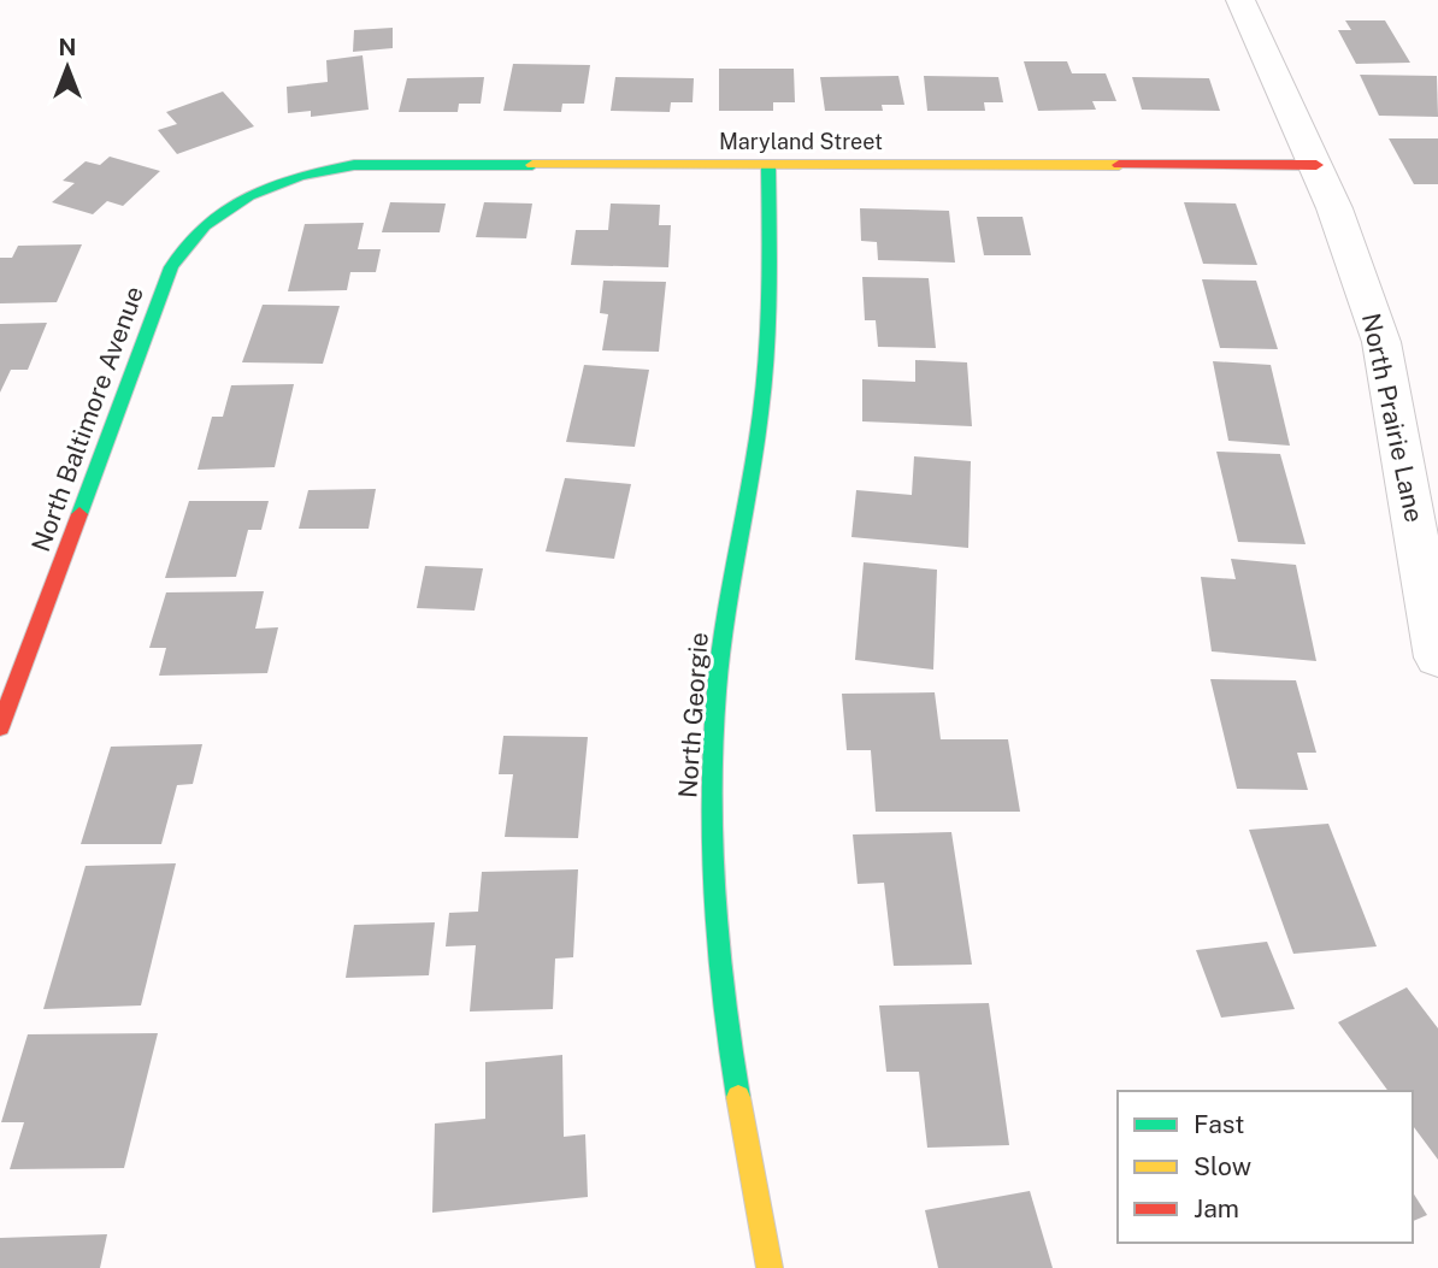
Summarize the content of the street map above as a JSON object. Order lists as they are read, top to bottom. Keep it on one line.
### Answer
{"streets":{"street":["Maryland Street","North Prairie Lane","North Baltimore Avenue","North Georgie"]},"crossings":[["Maryland Street","North Prairie Lane"],["Maryland Street","North Baltimore Avenue"],["Maryland Street","North Georgie"]],"legend":["Fast","Slow","Jam"],"north":"top"}
